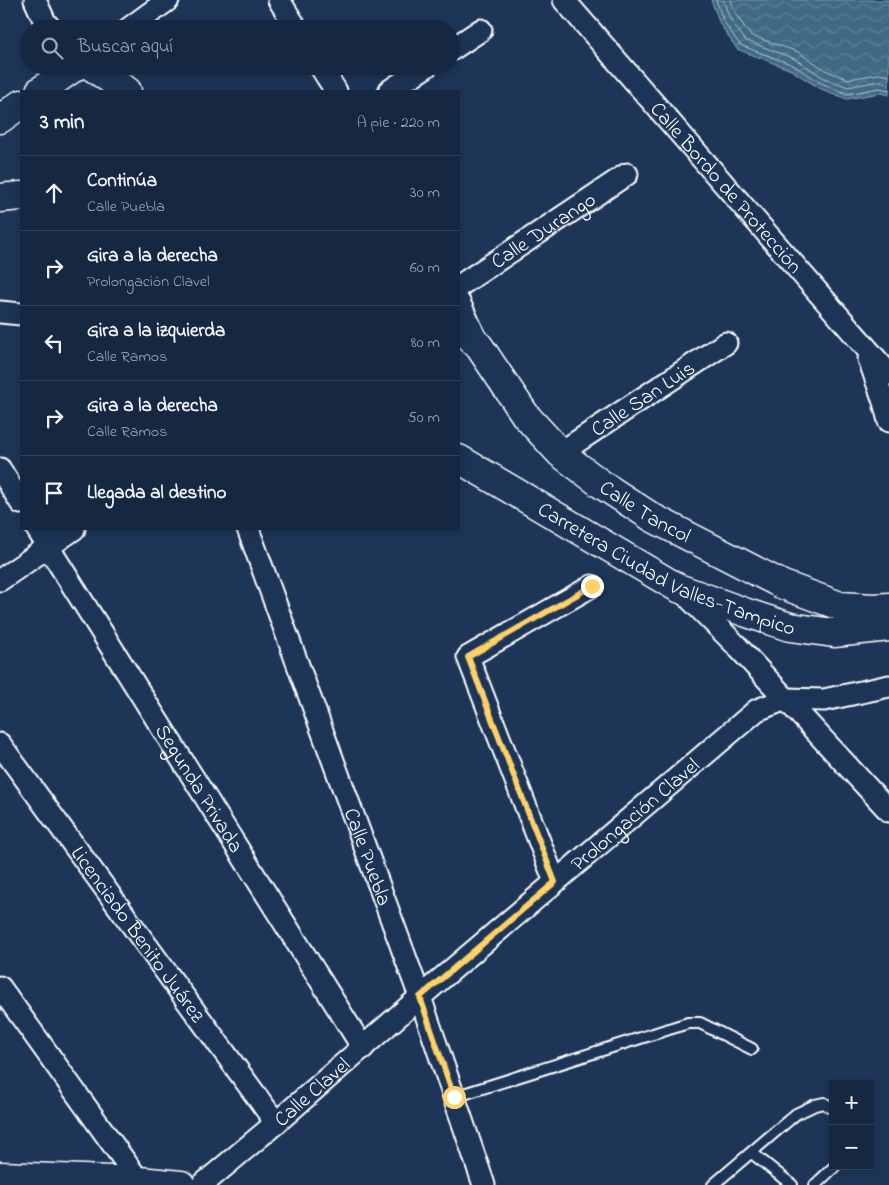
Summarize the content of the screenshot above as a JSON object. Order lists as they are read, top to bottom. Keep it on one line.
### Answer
{"streets":{"main road":["Calle Tancol","Carretera Ciudad Valles-Tampico"],"street":["Calle Bordo de Protección","Calle Durango","Calle San Luis","Segunda Privada","Prolongación Clavel","Calle Puebla","Licenciado Benito Juárez","Calle Clavel"]},"crossings":[["Calle San Luis","Calle Tancol"],["Segunda Privada","Calle Clavel"],["Prolongación Clavel","Calle Puebla"],["Prolongación Clavel","Calle Clavel"],["Calle Puebla","Calle Clavel"],["Licenciado Benito Juárez","Calle Clavel"]],"page":{"search":"Buscar aquí","heading":["3 min","A pie · 220 m"],"list":[["Continúa","Calle Puebla","30 m"],["Gira a la derecha","Prolongación Clavel","60 m"],["Gira a la izquierda","Calle Ramos","80 m"],["Gira a la derecha","Calle Ramos","50 m"],"Llegada al destino"],"map_buttons":["+","−"]}}
